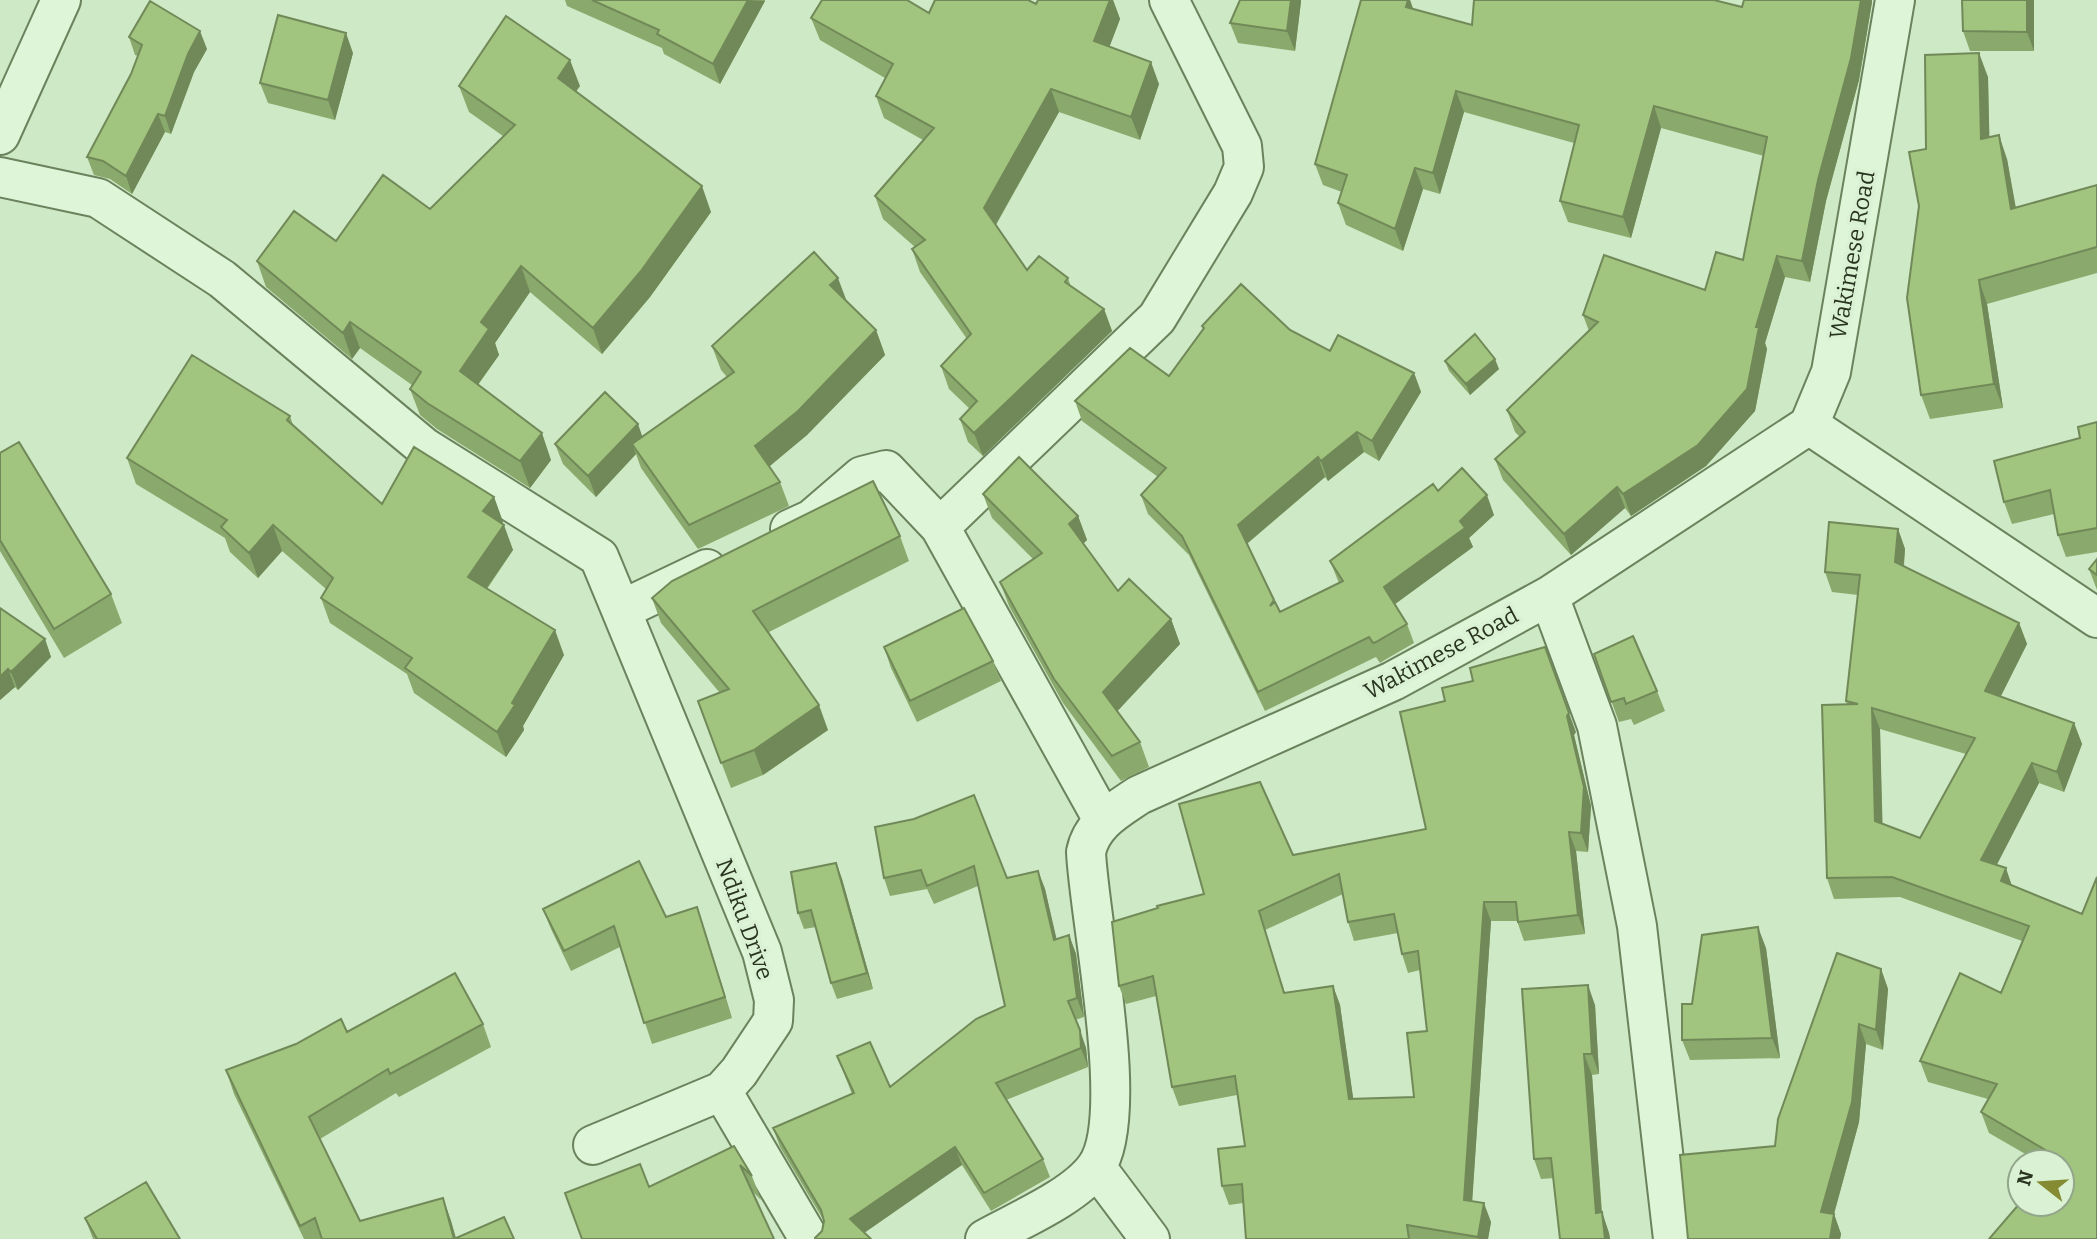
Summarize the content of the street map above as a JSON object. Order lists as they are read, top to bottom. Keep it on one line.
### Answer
{"streets":{"street":["Wakimese Road","Ndiku Drive"]},"north":"left"}
